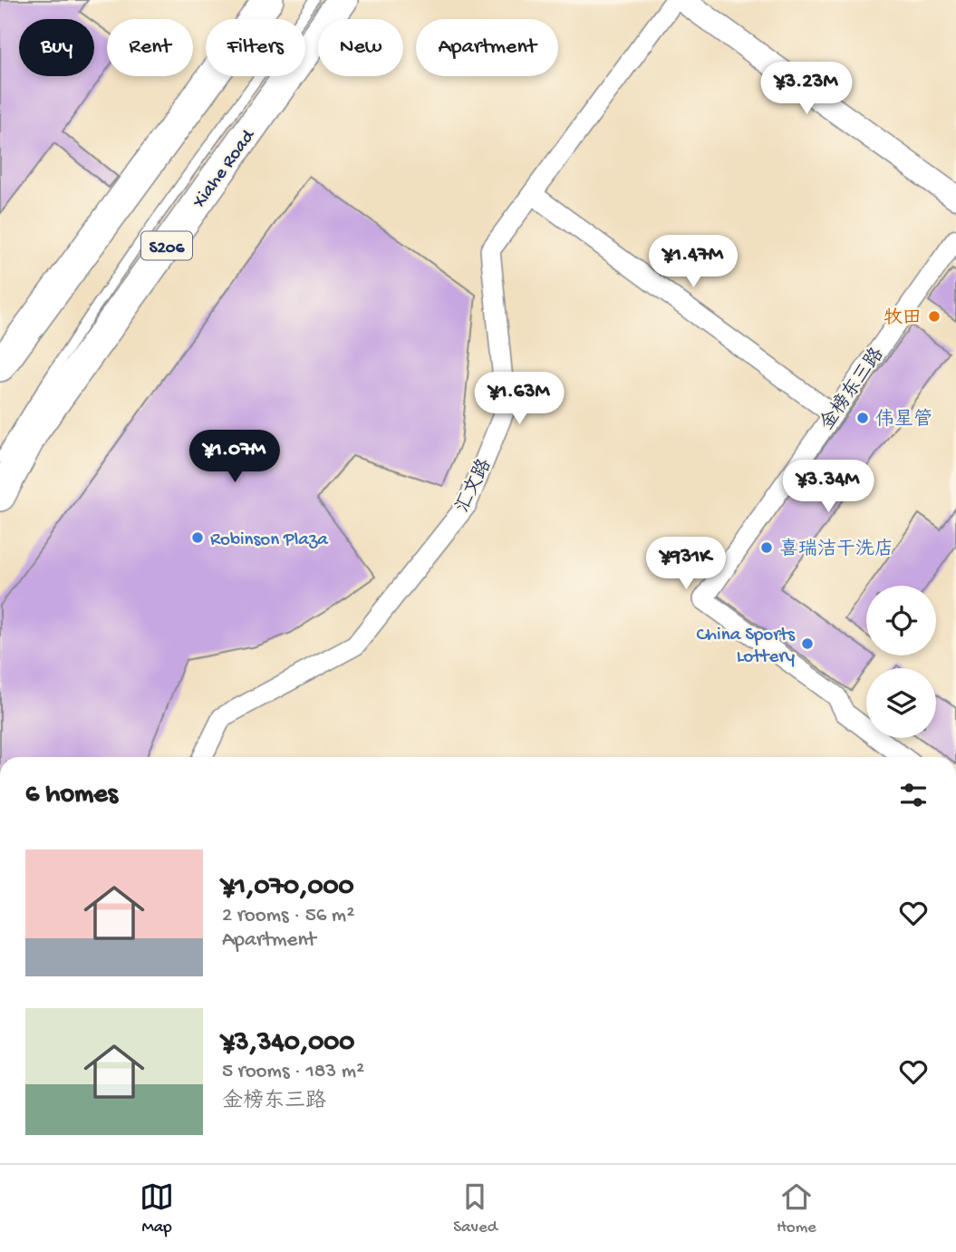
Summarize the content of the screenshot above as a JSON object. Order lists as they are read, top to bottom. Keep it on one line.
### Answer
{"streets":{"main road":["Xiahe Road","S206"],"street":["金榜东三路","汇文路"]},"places":["牧田","伟星管","Robinson Plaza","喜瑞洁干洗店","China Sports Lottery"],"page":{"chip":["Buy","Rent","Filters","New","Apartment"],"price":["¥3.23M","¥1.47M","¥1.63M","¥1.07M","¥3.34M","¥931K"],"heading":"6 homes","list":[{"name":"¥1,070,000","note":"2 rooms · 56 m² · Apartment"},{"name":"¥3,340,000","note":"5 rooms · 183 m² · 金榜东三路"}],"tabs":["Map","Saved","Home"]}}
